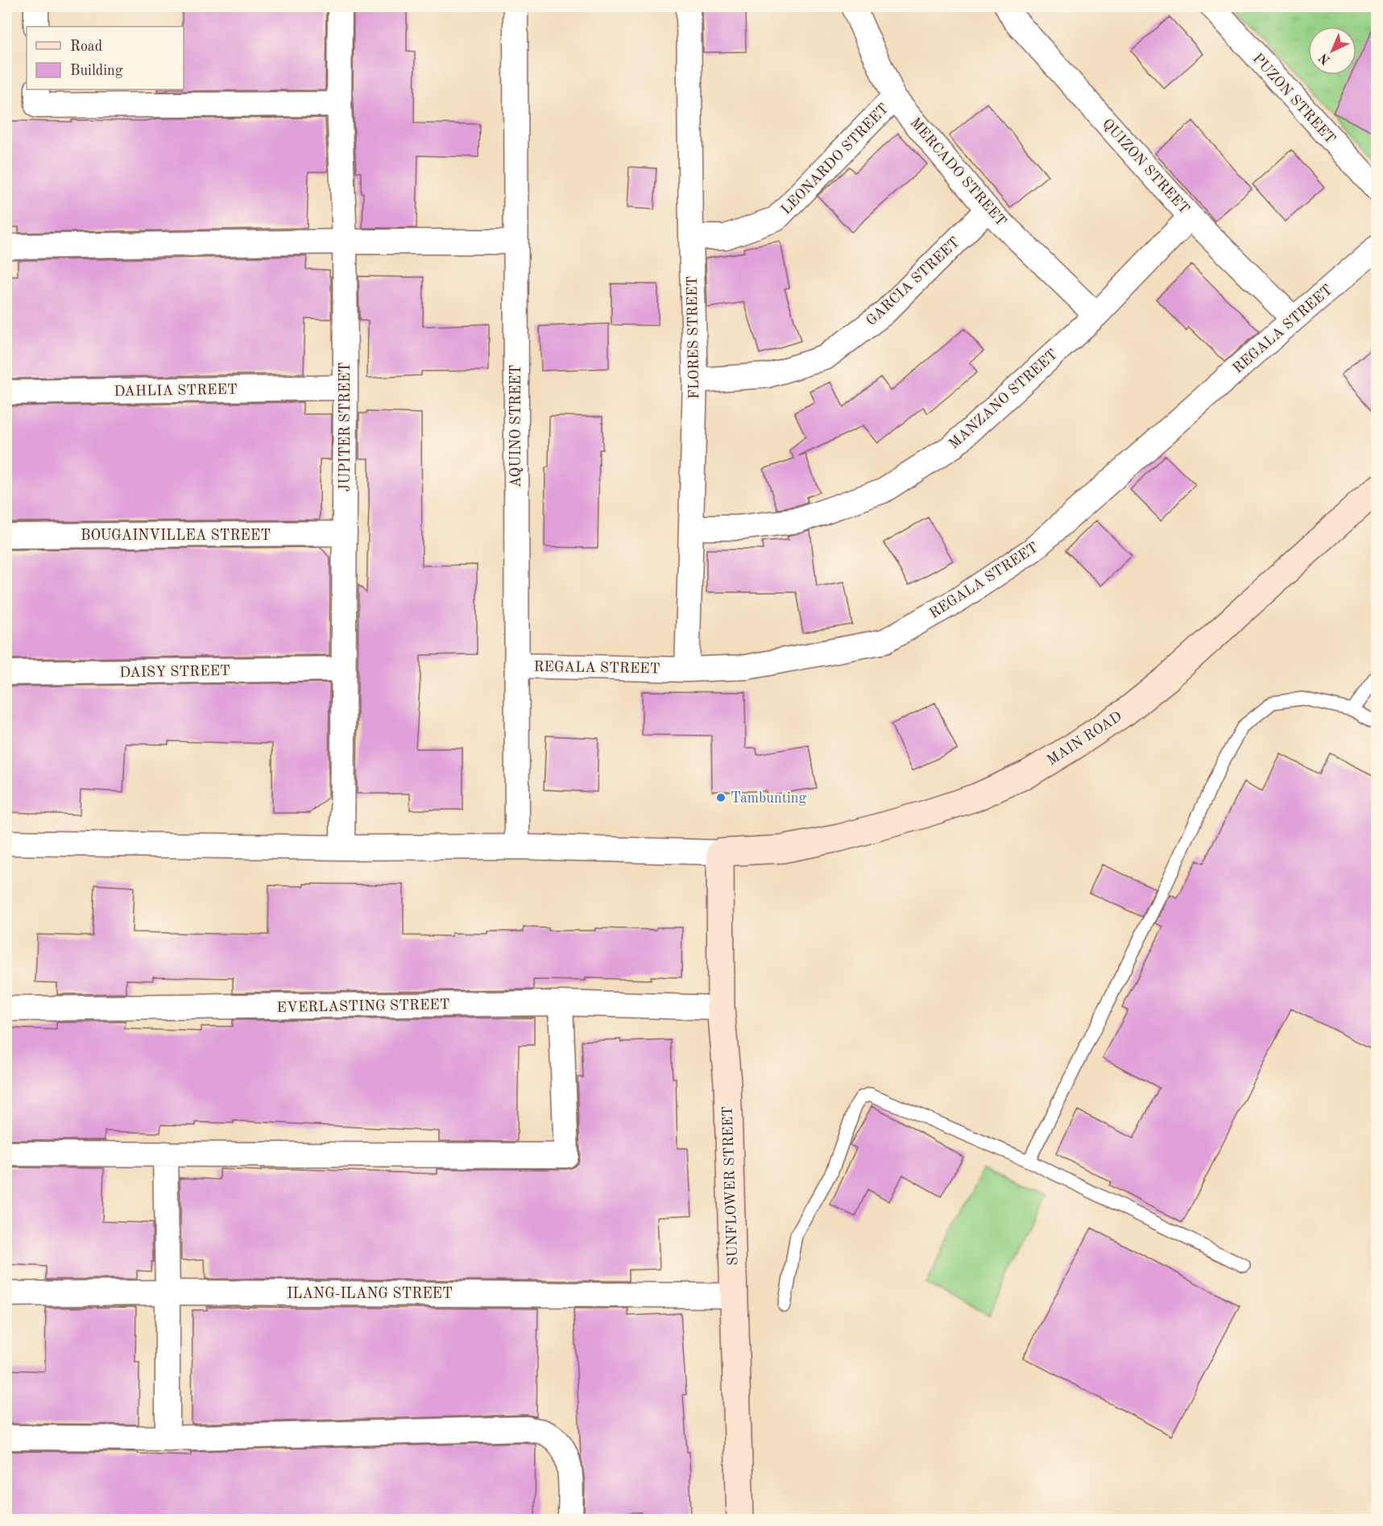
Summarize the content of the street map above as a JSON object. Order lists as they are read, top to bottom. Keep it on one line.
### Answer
{"streets":{"main road":["MAIN ROAD","SUNFLOWER STREET"],"street":["PUZON STREET","LEONARDO STREET","QUIZON STREET","MERCADO STREET","GARCIA STREET","REGALA STREET","FLORES STREET","DAHLIA STREET","MANZANO STREET","AQUINO STREET","JUPITER STREET","BOUGAINVILLEA STREET","DAISY STREET","EVERLASTING STREET","ILANG-ILANG STREET"]},"crossings":[["LEONARDO STREET","MERCADO STREET"],["LEONARDO STREET","FLORES STREET"],["QUIZON STREET","REGALA STREET"],["QUIZON STREET","MANZANO STREET"],["MERCADO STREET","GARCIA STREET"],["MERCADO STREET","MANZANO STREET"],["GARCIA STREET","FLORES STREET"],["REGALA STREET","FLORES STREET"],["REGALA STREET","AQUINO STREET"],["FLORES STREET","MANZANO STREET"],["DAHLIA STREET","JUPITER STREET"],["JUPITER STREET","BOUGAINVILLEA STREET"],["JUPITER STREET","DAISY STREET"],["MAIN ROAD","SUNFLOWER STREET"],["EVERLASTING STREET","SUNFLOWER STREET"],["SUNFLOWER STREET","ILANG-ILANG STREET"]],"places":["Tambunting"],"legend":["Road","Building"],"north":"bottom left"}
